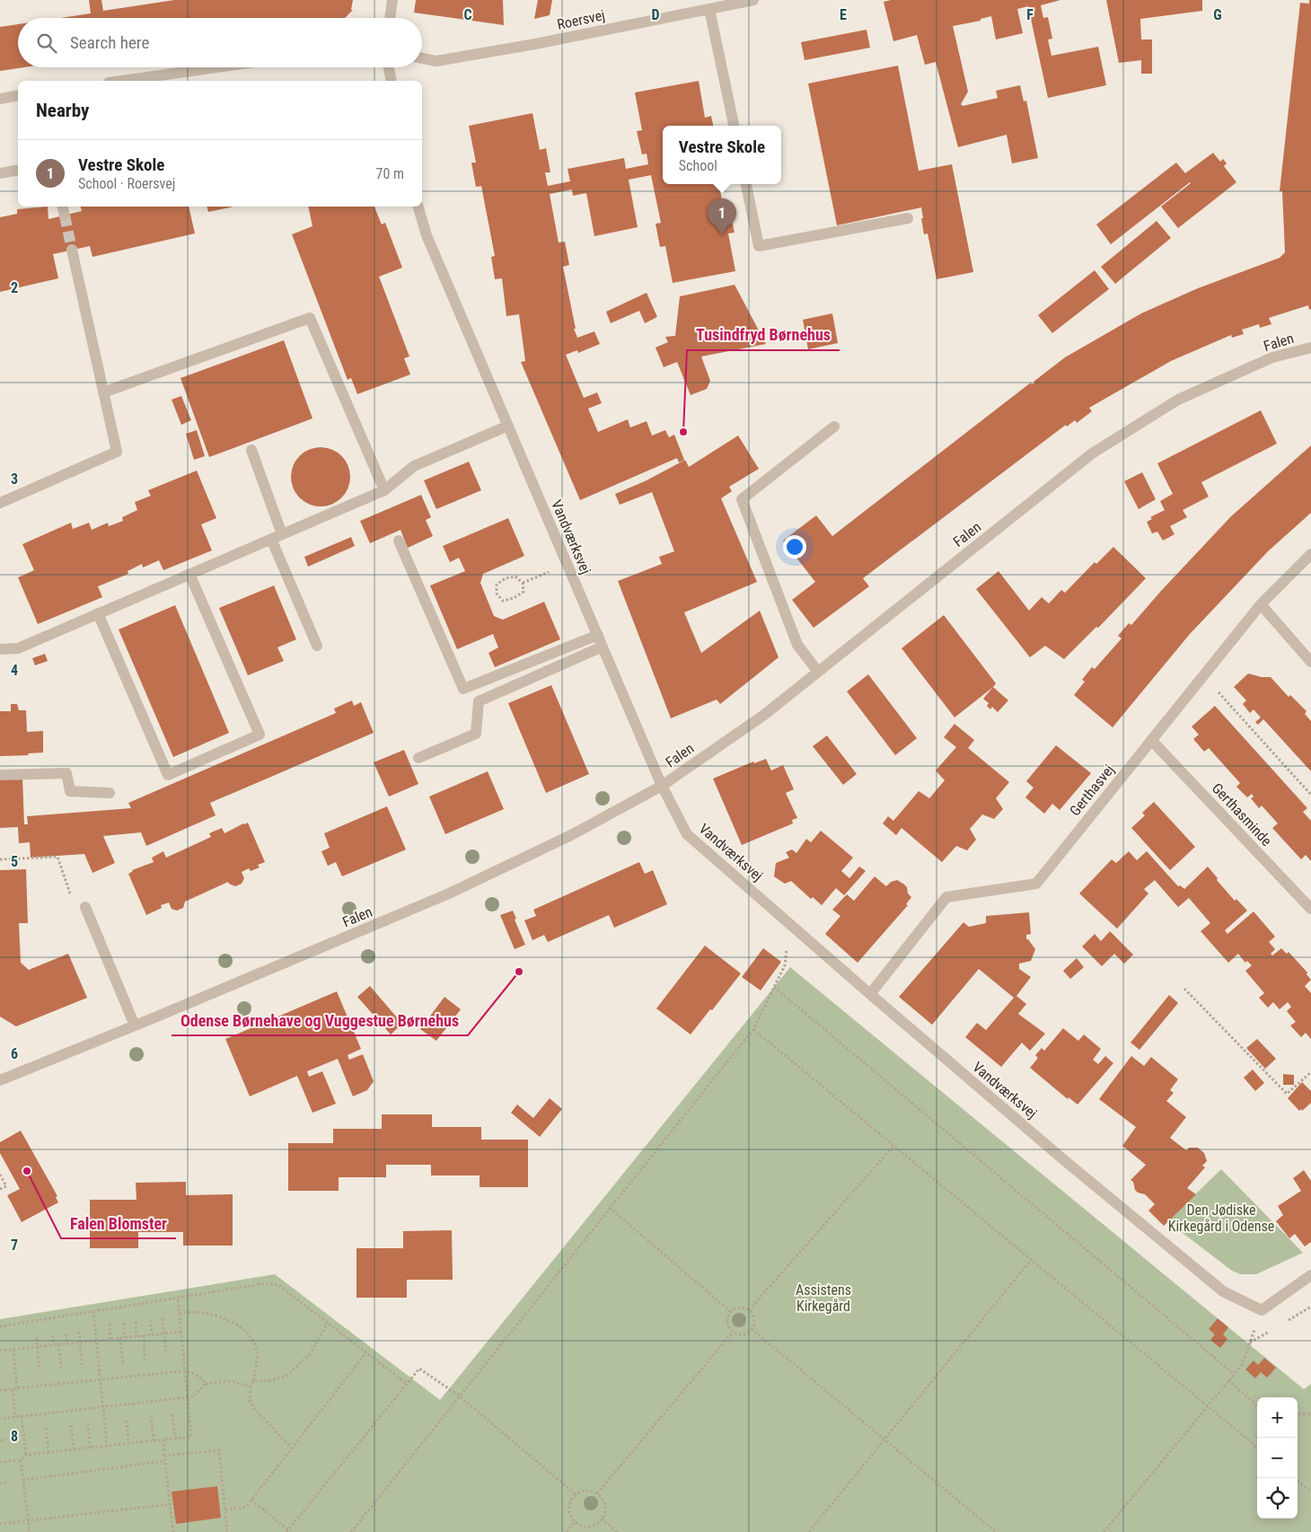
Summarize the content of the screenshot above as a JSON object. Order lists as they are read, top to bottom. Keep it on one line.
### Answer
{"streets":{"street":["Roersvej","Falen","Vandværksvej","Gerthasvej","Gerthasminde"]},"crossings":[["Falen","Vandværksvej"],["Vandværksvej","Gerthasvej"],["Gerthasvej","Gerthasminde"]],"parks":["Den Jødiske Kirkegård i Odense","Assistens Kirkegård"],"places":["Tusindfryd Børnehus","Odense Børnehave og Vuggestue Børnehus","Falen Blomster"],"page":{"search":"Search here","heading":"Nearby","popup":["Vestre Skole","School"],"list":[{"mark":"1","name":"Vestre Skole","note":"School · Roersvej","value":"70 m"}],"pins":"1","map_buttons":["+","−"]},"grid":{"columns":["C","D","E","F","G"],"rows":["2","3","4","5","6","7","8"]}}
